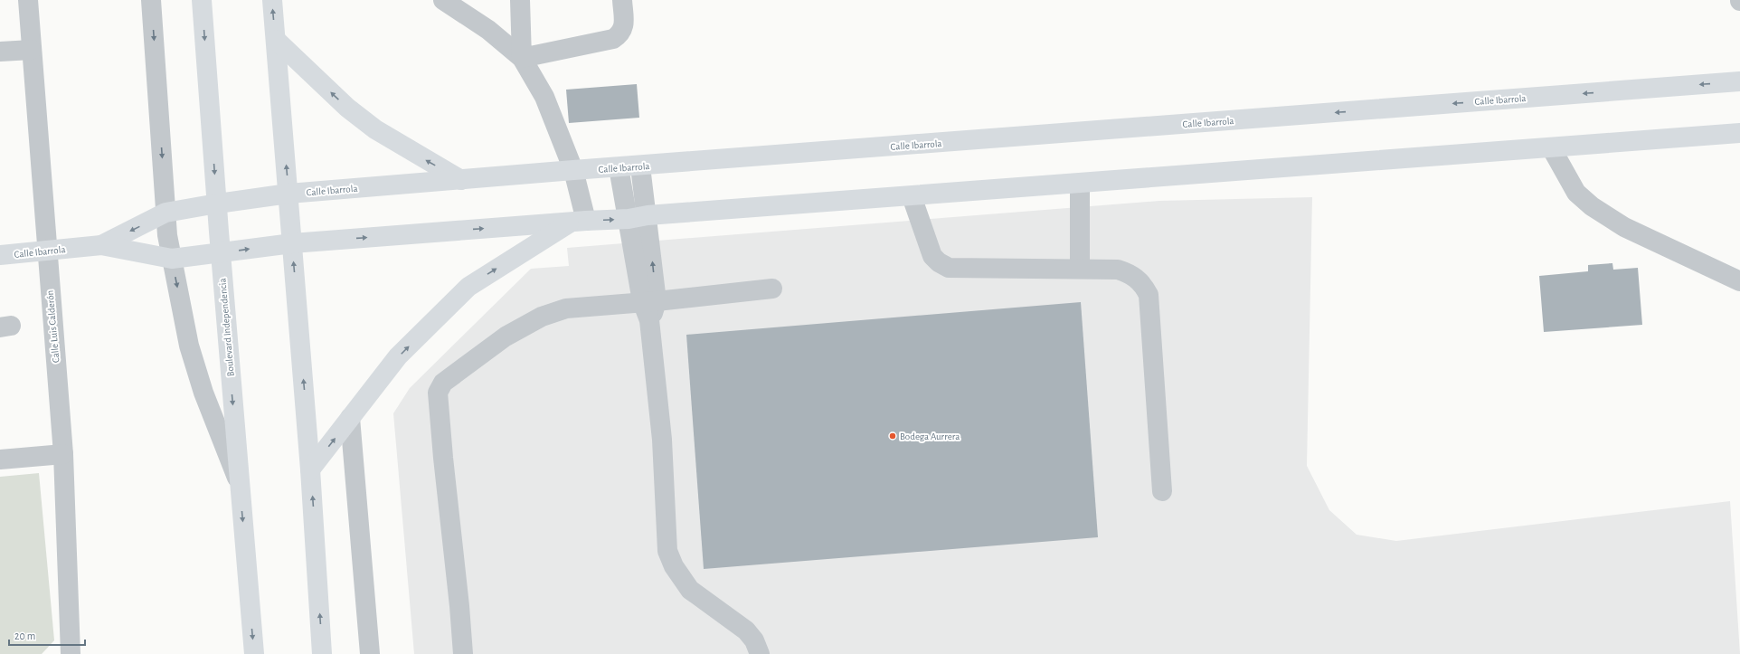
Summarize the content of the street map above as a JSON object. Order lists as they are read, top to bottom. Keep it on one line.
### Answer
{"streets":{"main road":["Calle Ibarrola","Boulevard Independencia"],"street":["Calle Luis Calderón"]},"crossings":[["Calle Ibarrola","Calle Luis Calderón"],["Calle Ibarrola","Boulevard Independencia"]],"places":["Bodega Aurrera"],"scale_bar":"20 m"}
